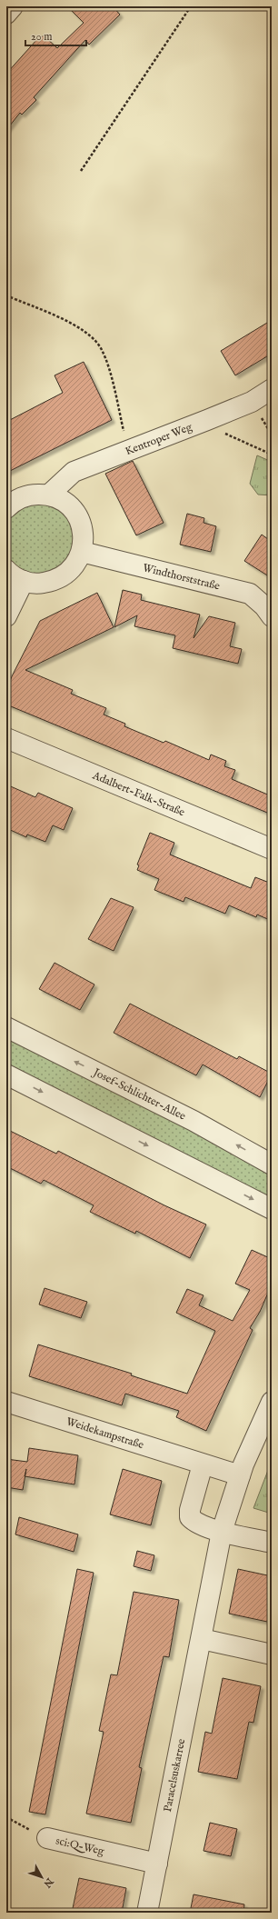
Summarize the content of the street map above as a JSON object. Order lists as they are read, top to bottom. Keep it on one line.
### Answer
{"streets":{"street":["Kentroper Weg","Windthorststraße","Adalbert-Falk-Straße","Josef-Schlichter-Allee","Weidekampstraße","Paracelsuskarree","sci:Q-Weg"]},"crossings":[["Weidekampstraße","Paracelsuskarree"],["Paracelsuskarree","sci:Q-Weg"]],"scale_bar":"20 m","north":"bottom right"}
